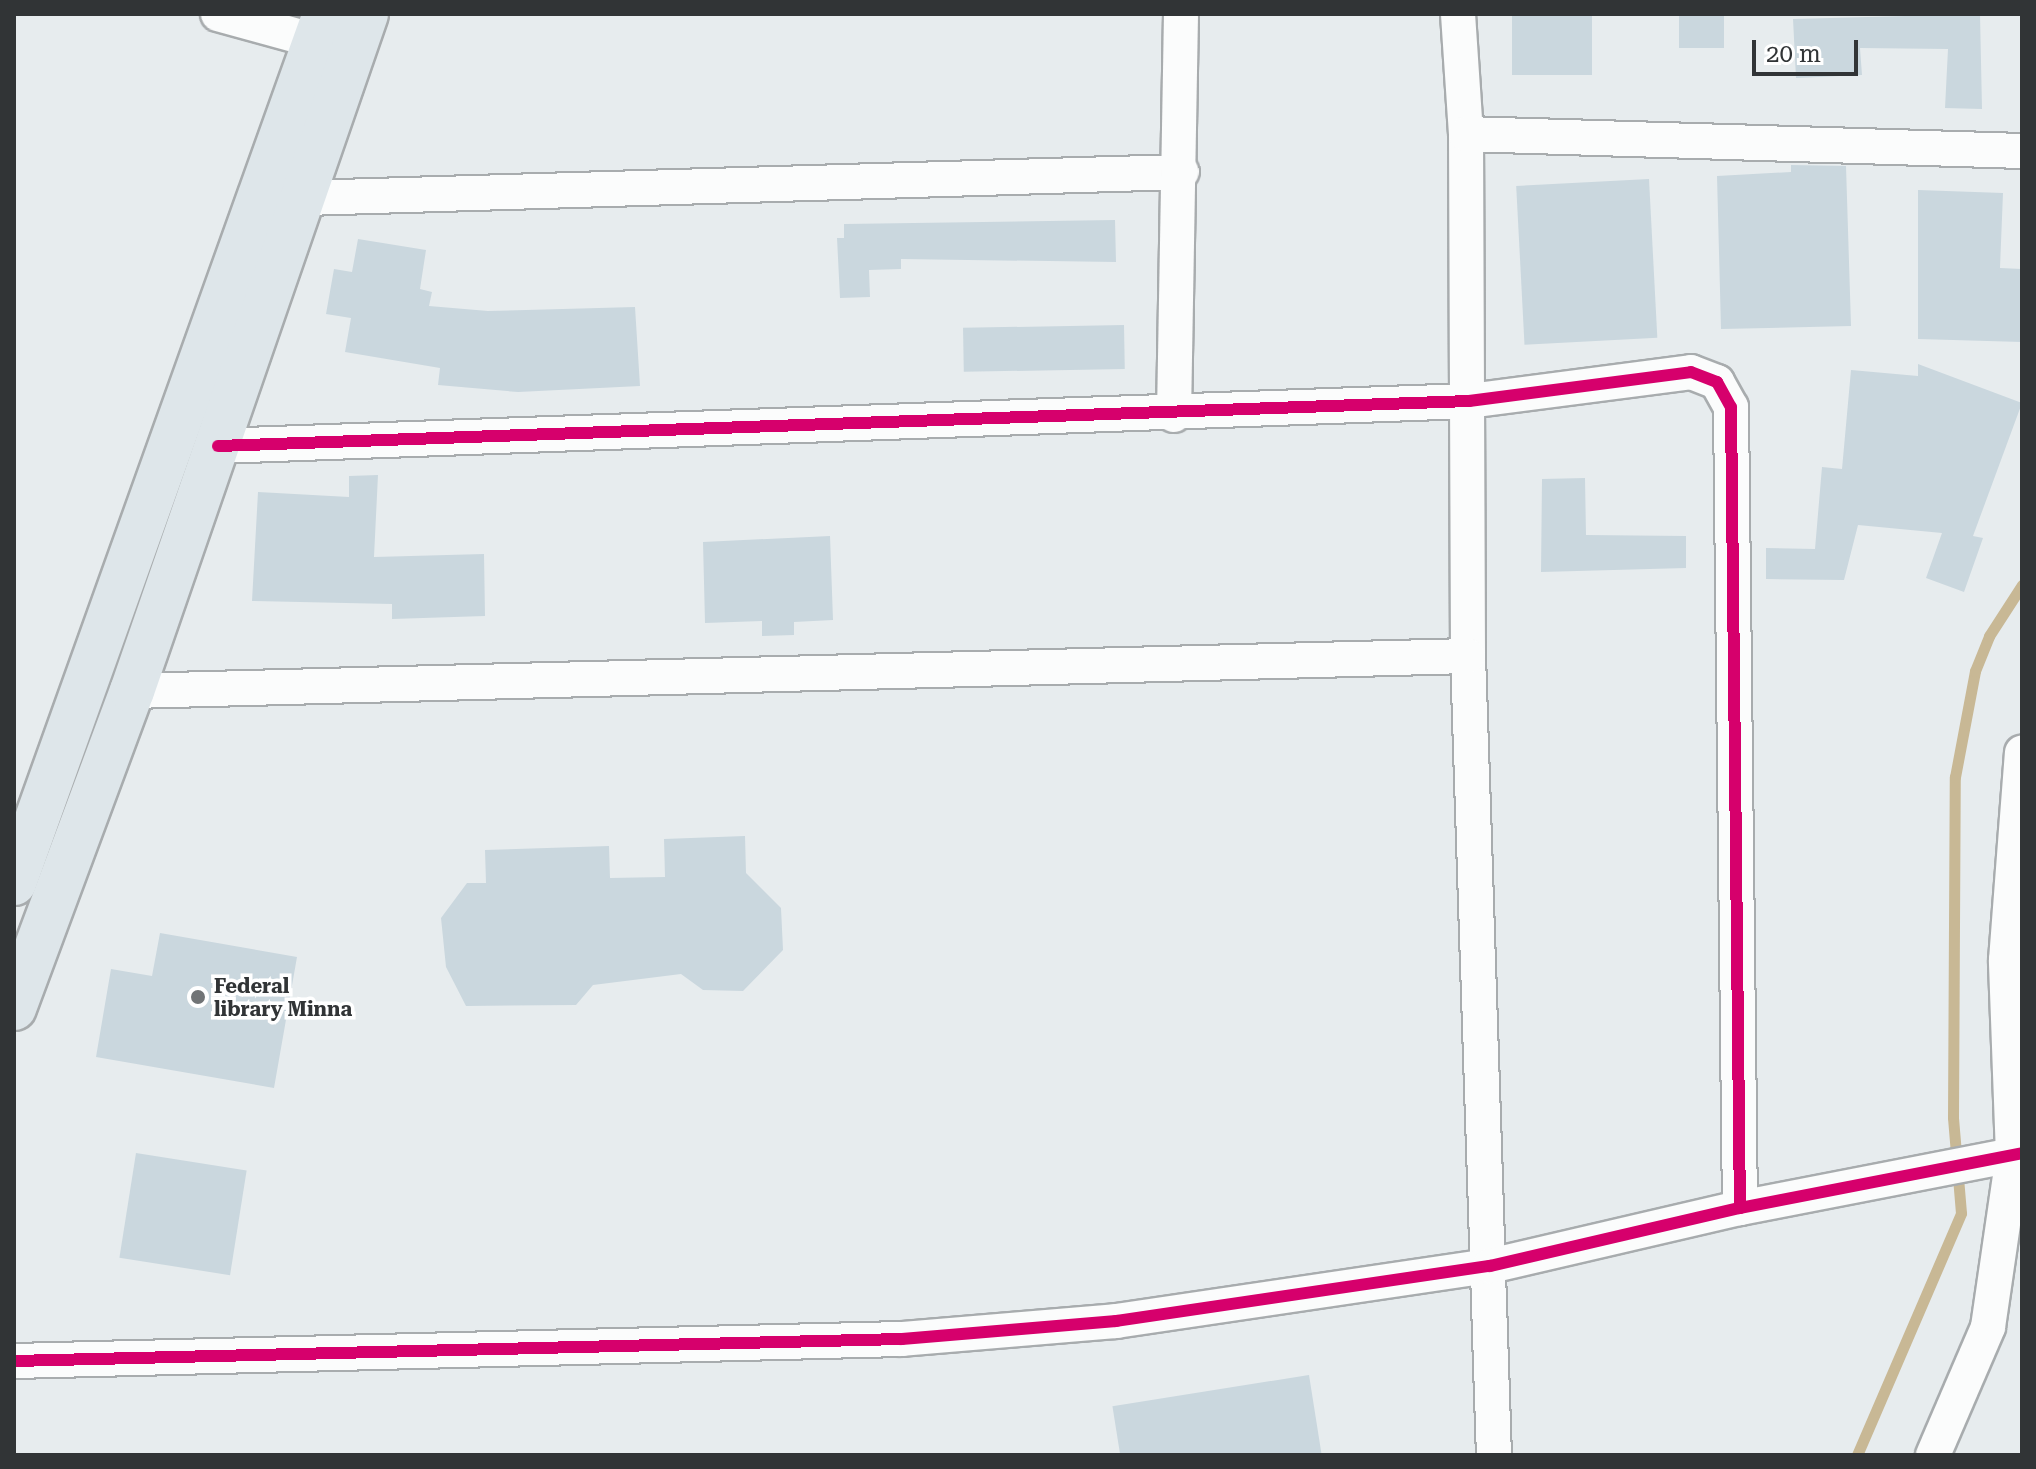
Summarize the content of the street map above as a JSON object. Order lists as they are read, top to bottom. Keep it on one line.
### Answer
{"places":["Federal library Minna"],"scale_bar":"20 m"}
